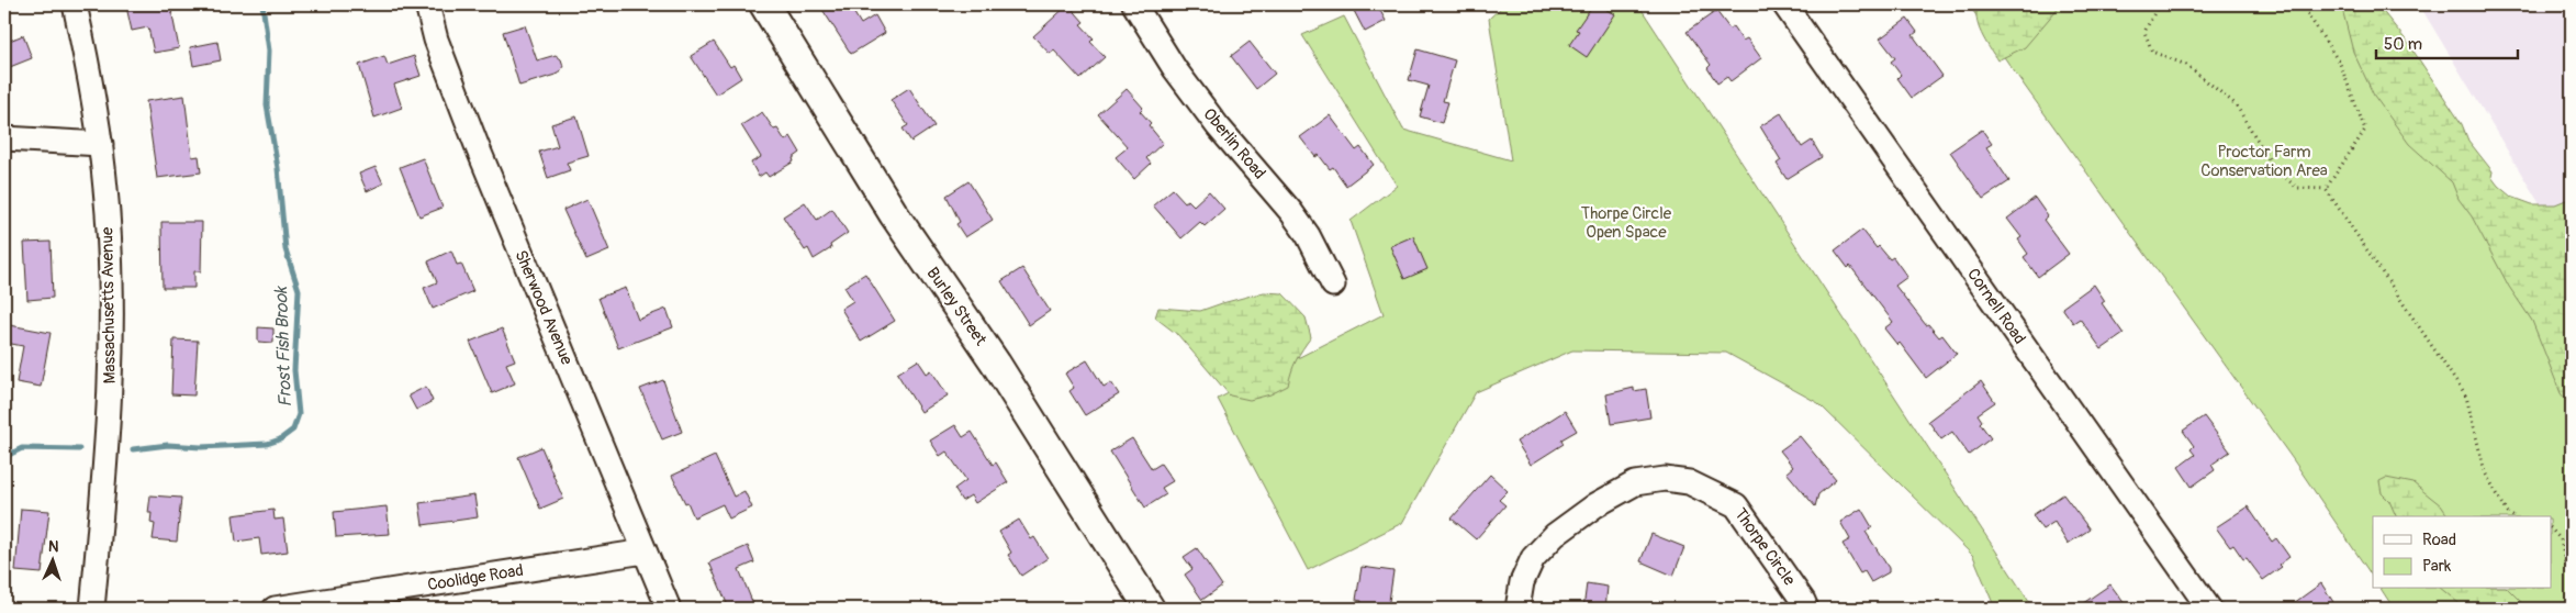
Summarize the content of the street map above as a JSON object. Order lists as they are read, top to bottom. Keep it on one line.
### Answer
{"streets":{"main road":["Burley Street"],"street":["Oberlin Road","Massachusetts Avenue","Cornell Road","Sherwood Avenue","Thorpe Circle","Coolidge Road"]},"crossings":[["Sherwood Avenue","Coolidge Road"]],"water":["Frost Fish Brook"],"parks":["Proctor Farm Conservation Area","Thorpe Circle Open Space"],"legend":["Road","Park"],"scale_bar":"50 m","north":"top"}
